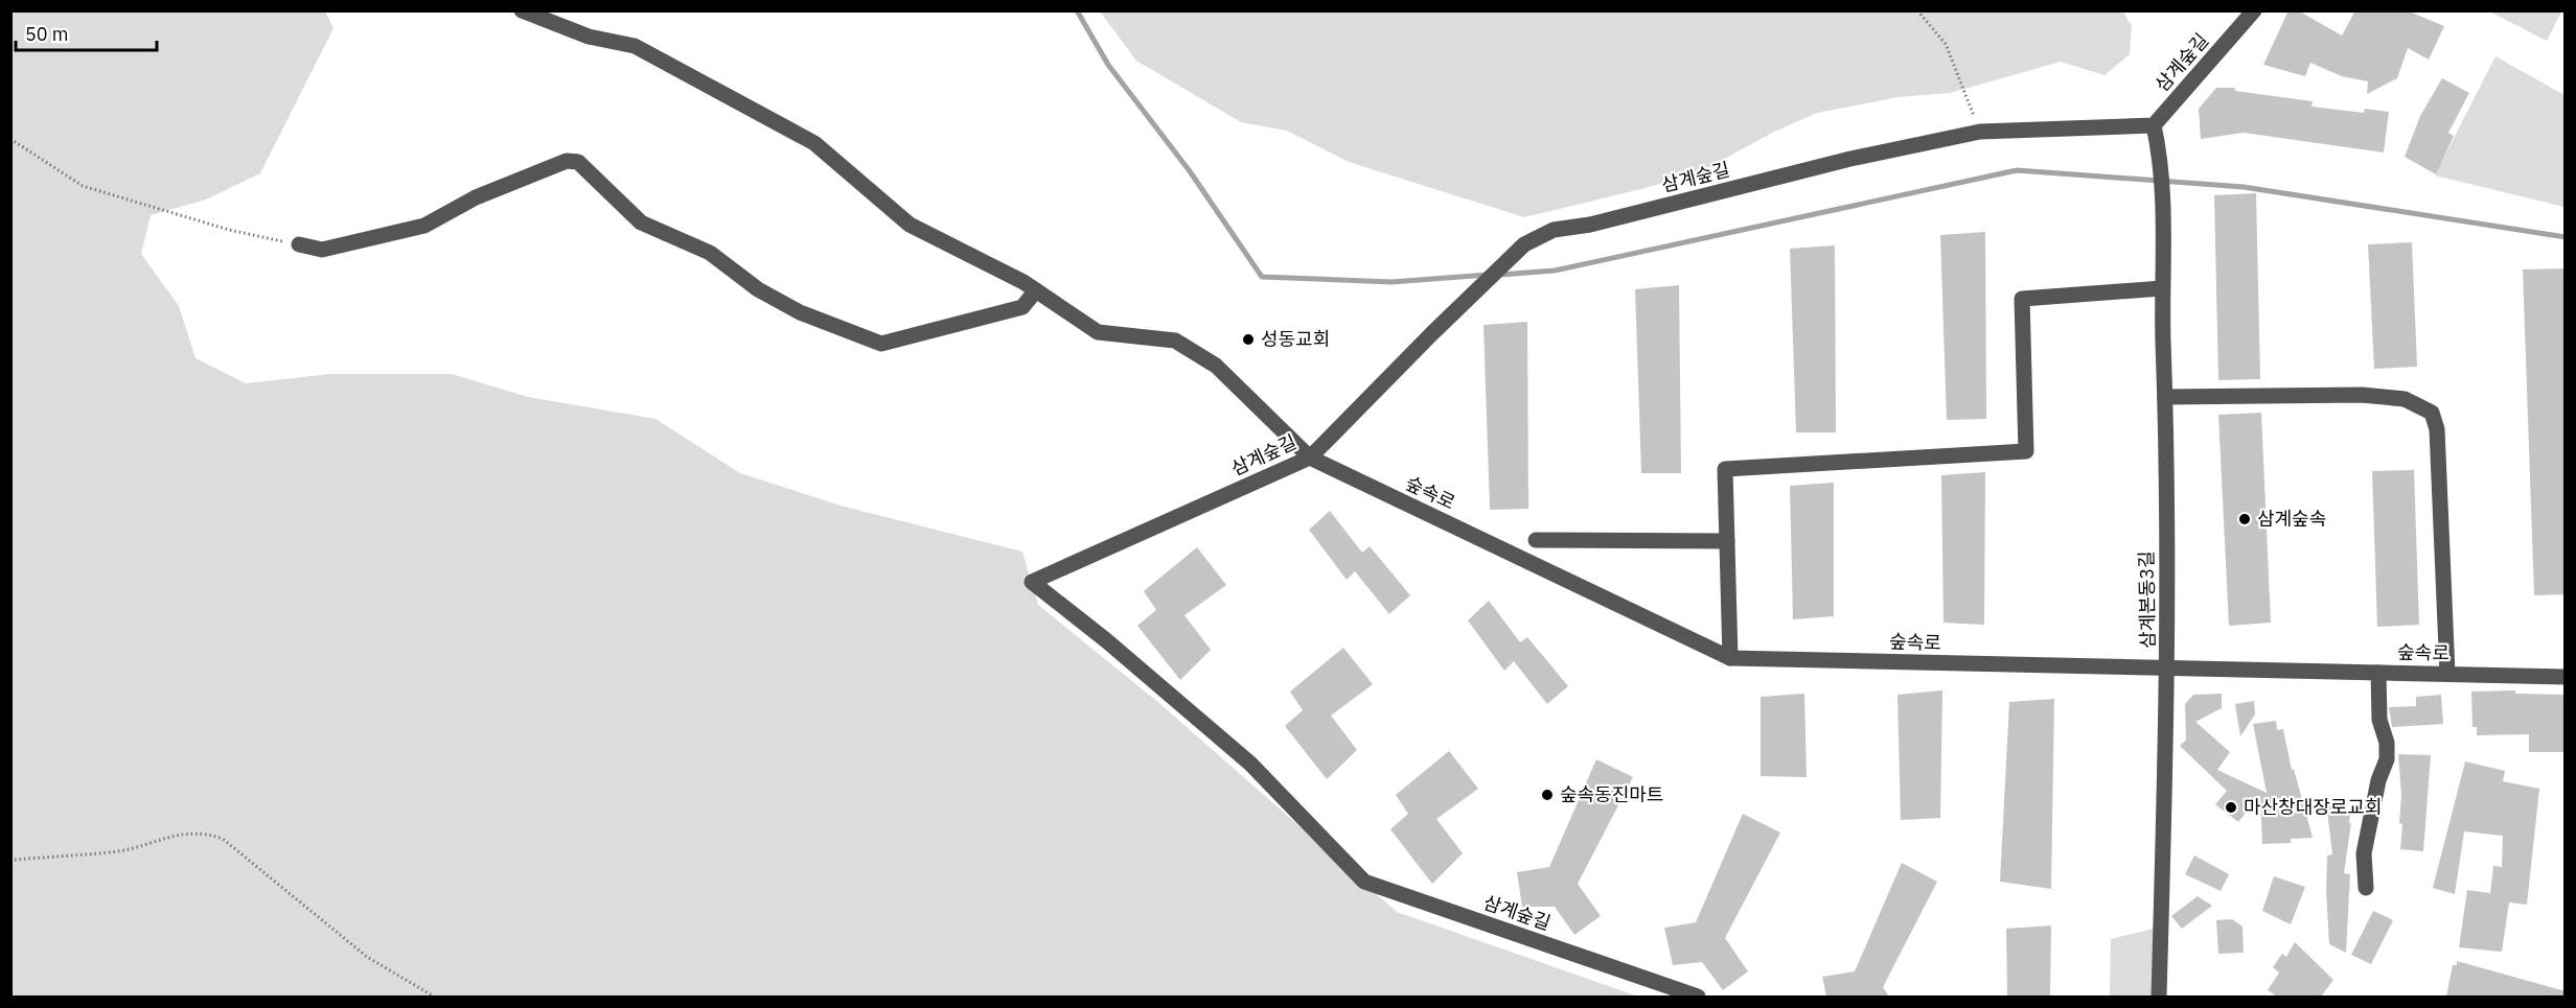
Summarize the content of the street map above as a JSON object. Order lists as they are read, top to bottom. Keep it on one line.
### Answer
{"streets":{"street":["삼계숲길","숲속로","삼계본동3길"]},"crossings":[["삼계숲길","숲속로"],["삼계숲길","삼계본동3길"],["숲속로","삼계본동3길"]],"places":["성동교회","삼계숲속","숲속동진마트","마산창대장로교회"],"scale_bar":"50 m"}
